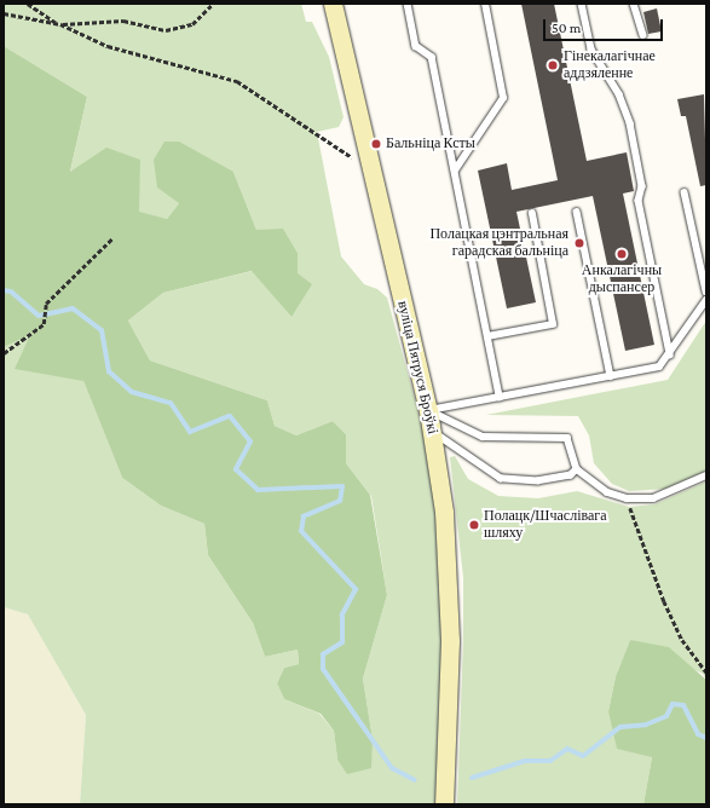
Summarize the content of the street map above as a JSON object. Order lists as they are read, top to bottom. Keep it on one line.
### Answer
{"streets":{"main road":["вуліца Пятруся Броўкі"]},"places":["Гінекалагічнае аддзяленне","Бальніца Ксты","Полацкая цэнтральная гарадская бальніца","Анкалагічны дыспансер","Полацк/Шчаслівага шляху"],"scale_bar":"50 m"}
